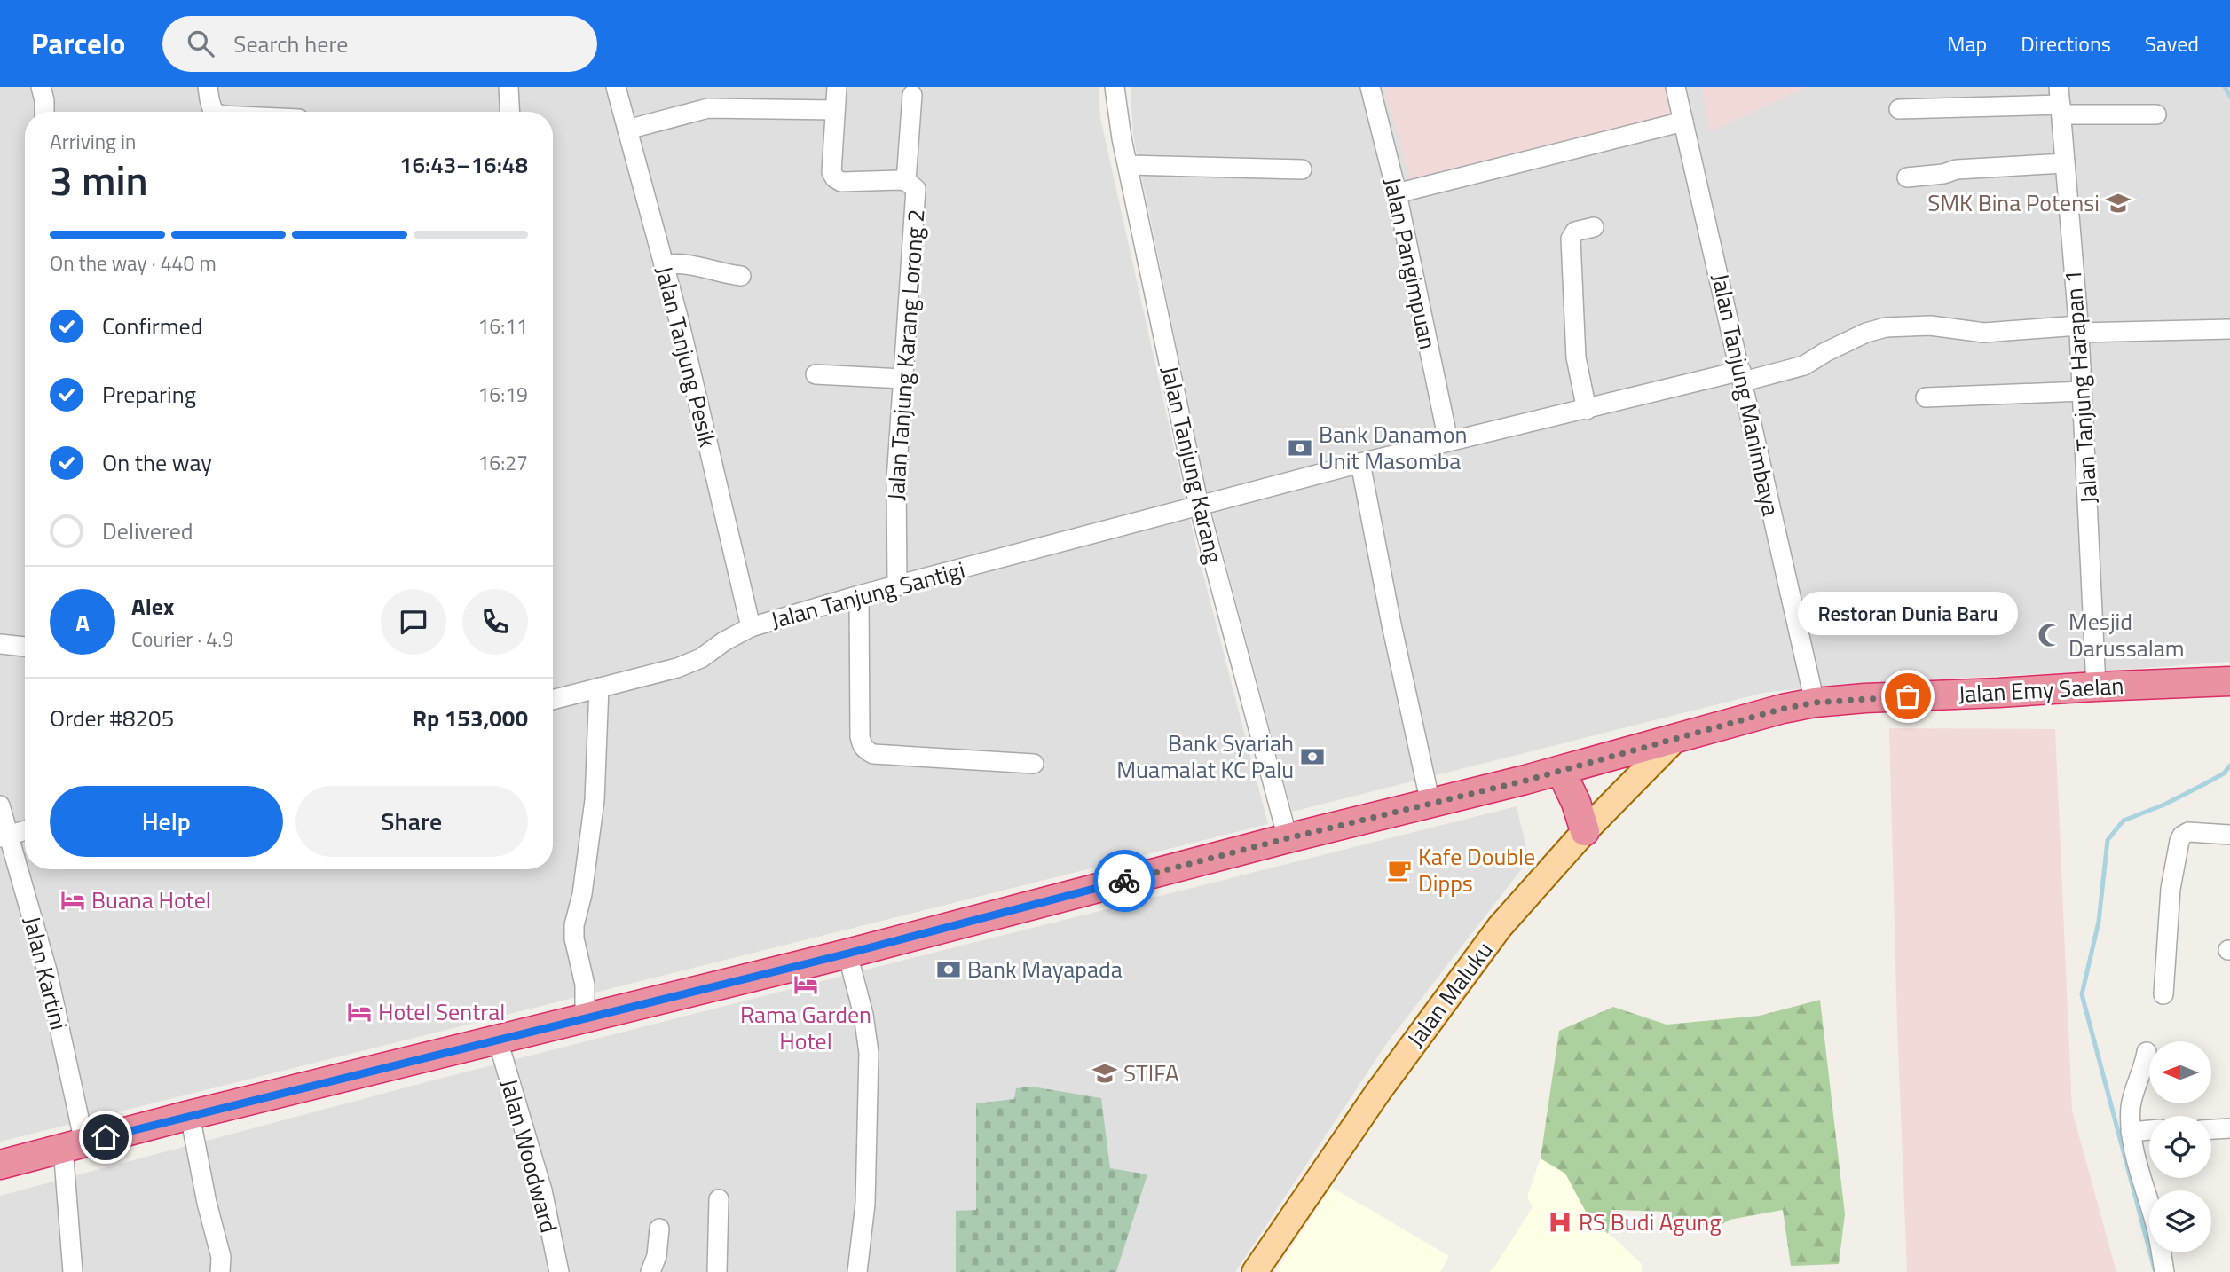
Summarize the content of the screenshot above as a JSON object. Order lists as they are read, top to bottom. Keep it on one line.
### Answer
{"streets":{"highway":["Jalan Emy Saelan"],"main road":["Jalan Maluku"],"street":["Jalan Pangimpuan","Jalan Tanjung Karang Lorong 2","Jalan Tanjung Pesik","Jalan Tanjung Harapan 1","Jalan Tanjung Manimbaya","Jalan Tanjung Karang","Jalan Tanjung Santigi","Jalan Kartini","Jalan Woodward"]},"crossings":[["Jalan Tanjung Karang Lorong 2","Jalan Tanjung Santigi"],["Jalan Tanjung Pesik","Jalan Tanjung Santigi"],["Jalan Tanjung Harapan 1","Jalan Emy Saelan"],["Jalan Tanjung Manimbaya","Jalan Emy Saelan"],["Jalan Tanjung Karang","Jalan Tanjung Santigi"],["Jalan Tanjung Karang","Jalan Emy Saelan"],["Jalan Emy Saelan","Jalan Kartini"],["Jalan Emy Saelan","Jalan Maluku"],["Jalan Emy Saelan","Jalan Woodward"]],"places":{"school or university":["SMK Bina Potensi","STIFA"],"bank":["Bank Danamon Unit Masomba","Bank Syariah Muamalat KC Palu","Bank Mayapada"],"mosque":["Mesjid Darussalam"],"other":["Restoran Dunia Baru"],"cafe":["Kafe Double Dipps"],"hotel":["Buana Hotel","Rama Garden Hotel","Hotel Sentral"],"hospital":["RS Budi Agung"]},"north":"left","page":{"header":"Parcelo","search":"Search here","nav":["Map","Directions","Saved"],"heading":["3 min","Arriving in","16:43–16:48"],"panel":["Alex","Courier · 4.9","Order #8205","Rp 153,000"],"bar":"On the way · 440 m","list":[["Confirmed","16:11"],["Preparing","16:19"],["On the way","16:27"],"Delivered"],"round":"A","bubble":"Restoran Dunia Baru","buttons":["Help","Share"]}}
